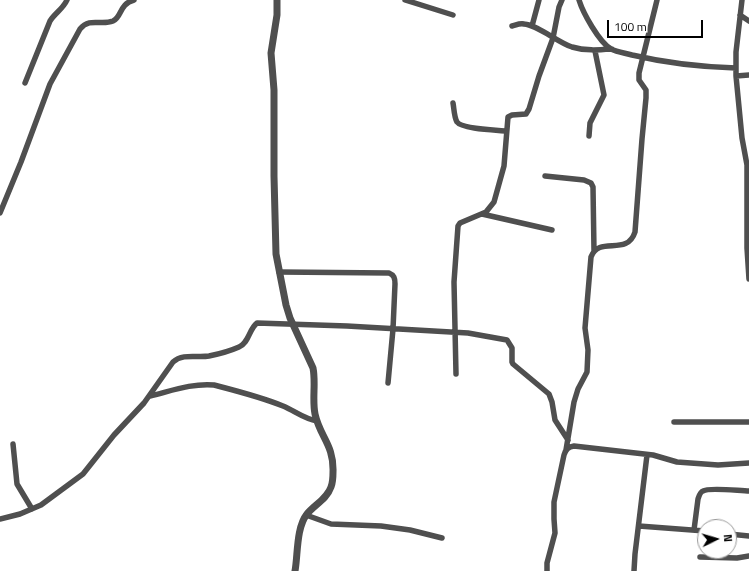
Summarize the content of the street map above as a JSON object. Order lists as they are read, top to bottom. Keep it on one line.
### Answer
{"scale_bar":"100 m","north":"right"}
